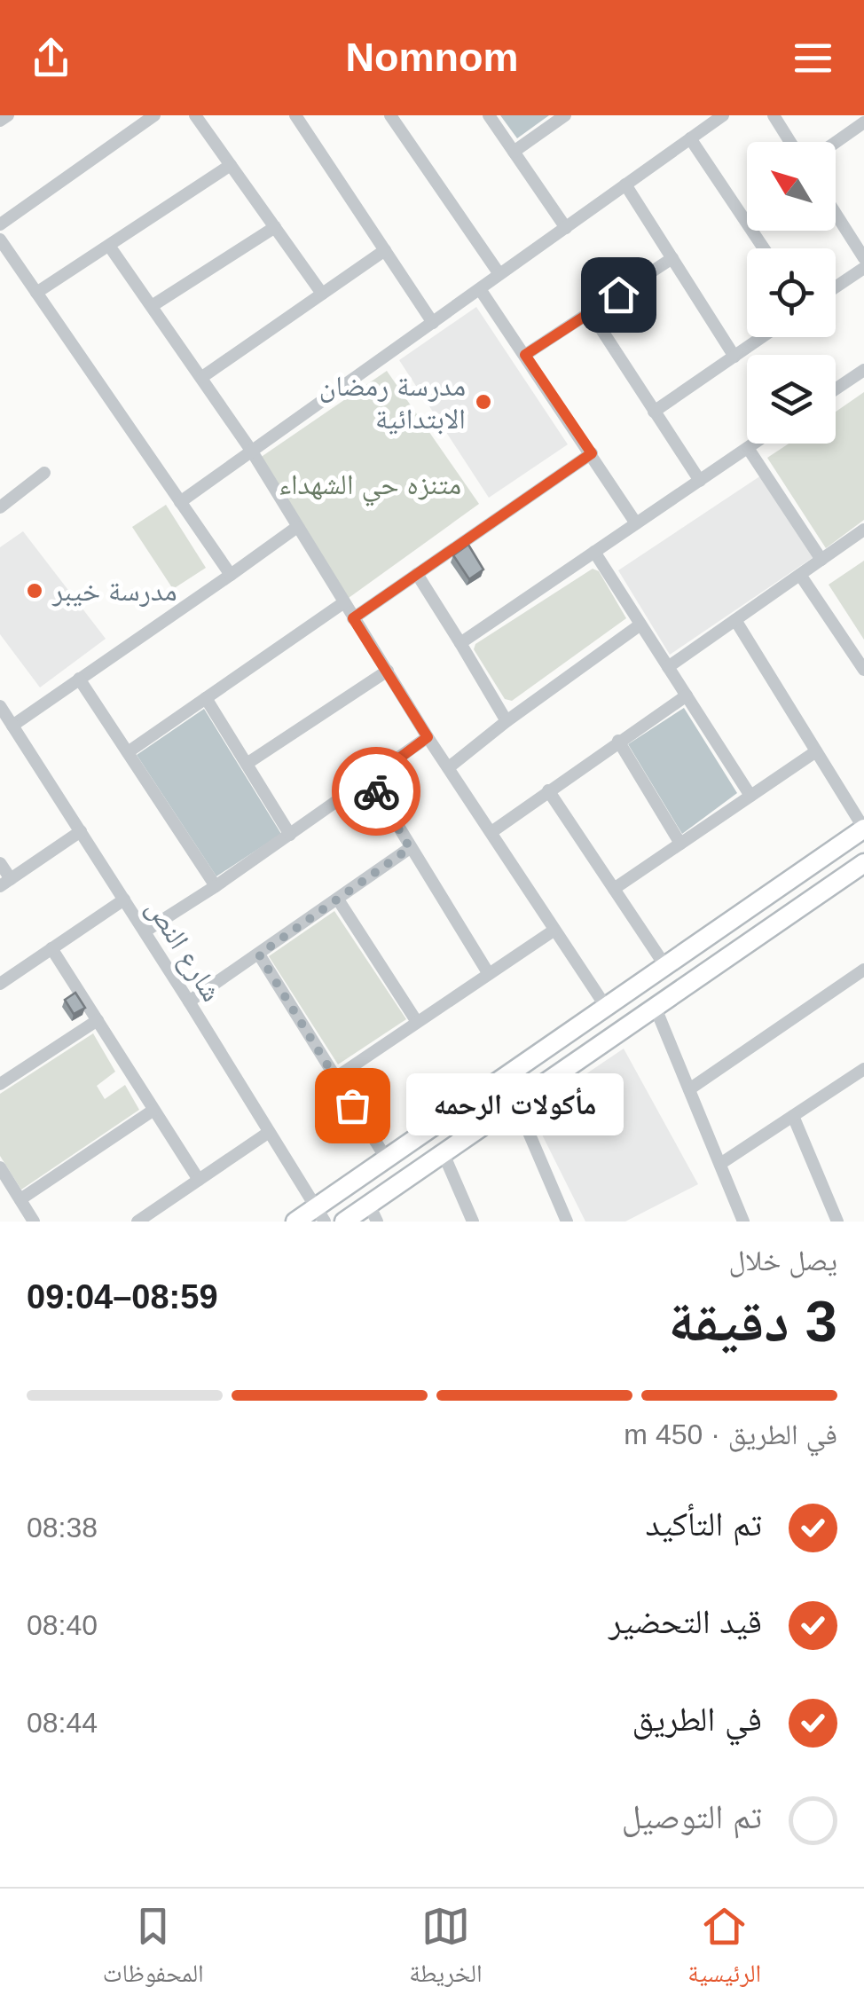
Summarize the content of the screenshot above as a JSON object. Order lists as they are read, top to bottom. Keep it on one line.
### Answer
{"streets":{"street":["شارع النص"]},"parks":["متنزه حي الشهداء"],"places":["مدرسة رمضان الابتدائية","مدرسة خيبر","مأكولات الرحمه"],"north":"top left","page":{"header":"Nomnom","bubble":"مأكولات الرحمه","heading":["3 دقيقة","يصل خلال","08:59–09:04"],"bar":"في الطريق · 450 m","list":[["تم التأكيد","08:38"],["قيد التحضير","08:40"],["في الطريق","08:44"],"تم التوصيل"],"tabs":["الرئيسية","الخريطة","المحفوظات"]}}
